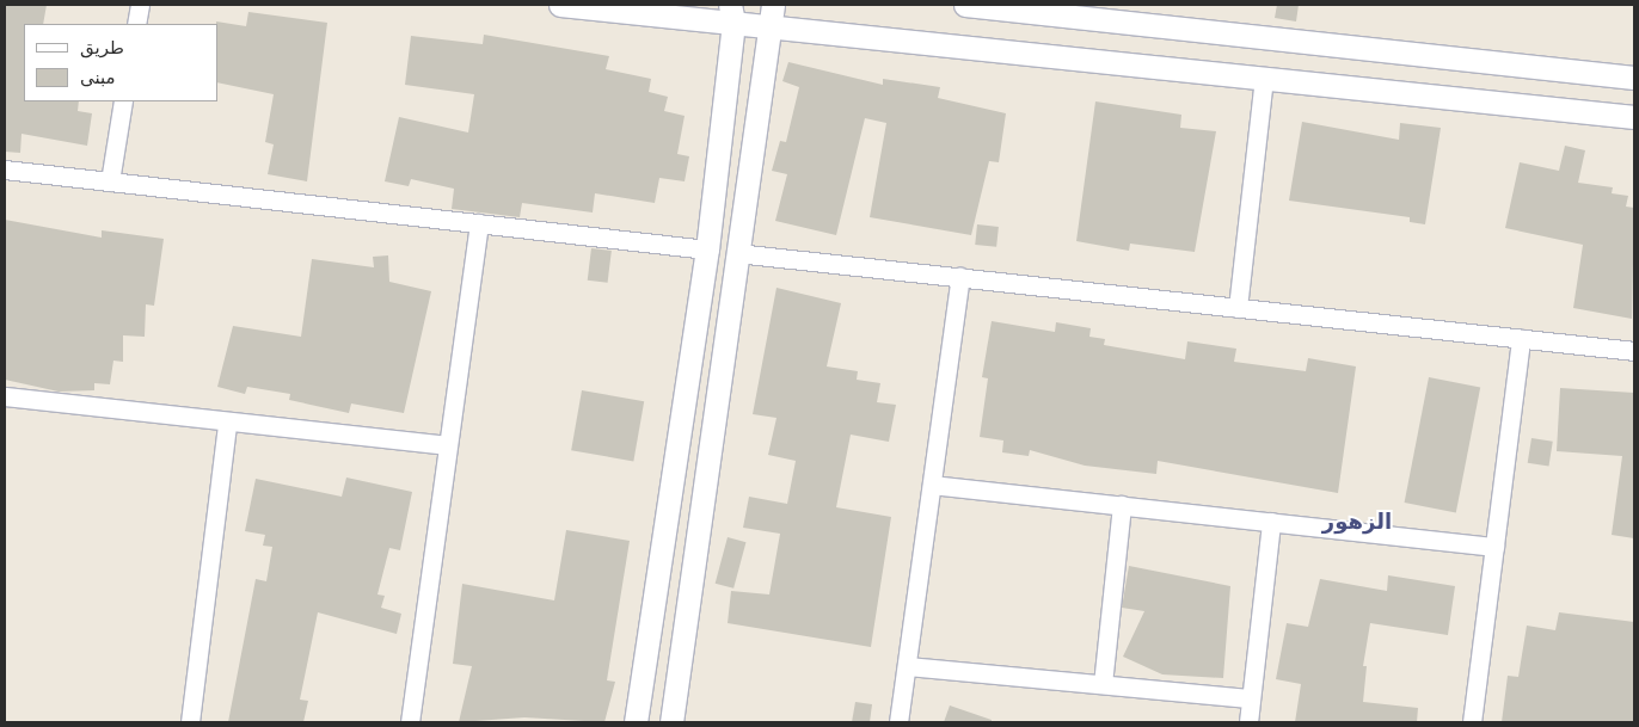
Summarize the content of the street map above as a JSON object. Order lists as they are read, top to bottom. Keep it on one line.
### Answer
{"districts":["الزهور"],"legend":["طريق","مبنى"]}
